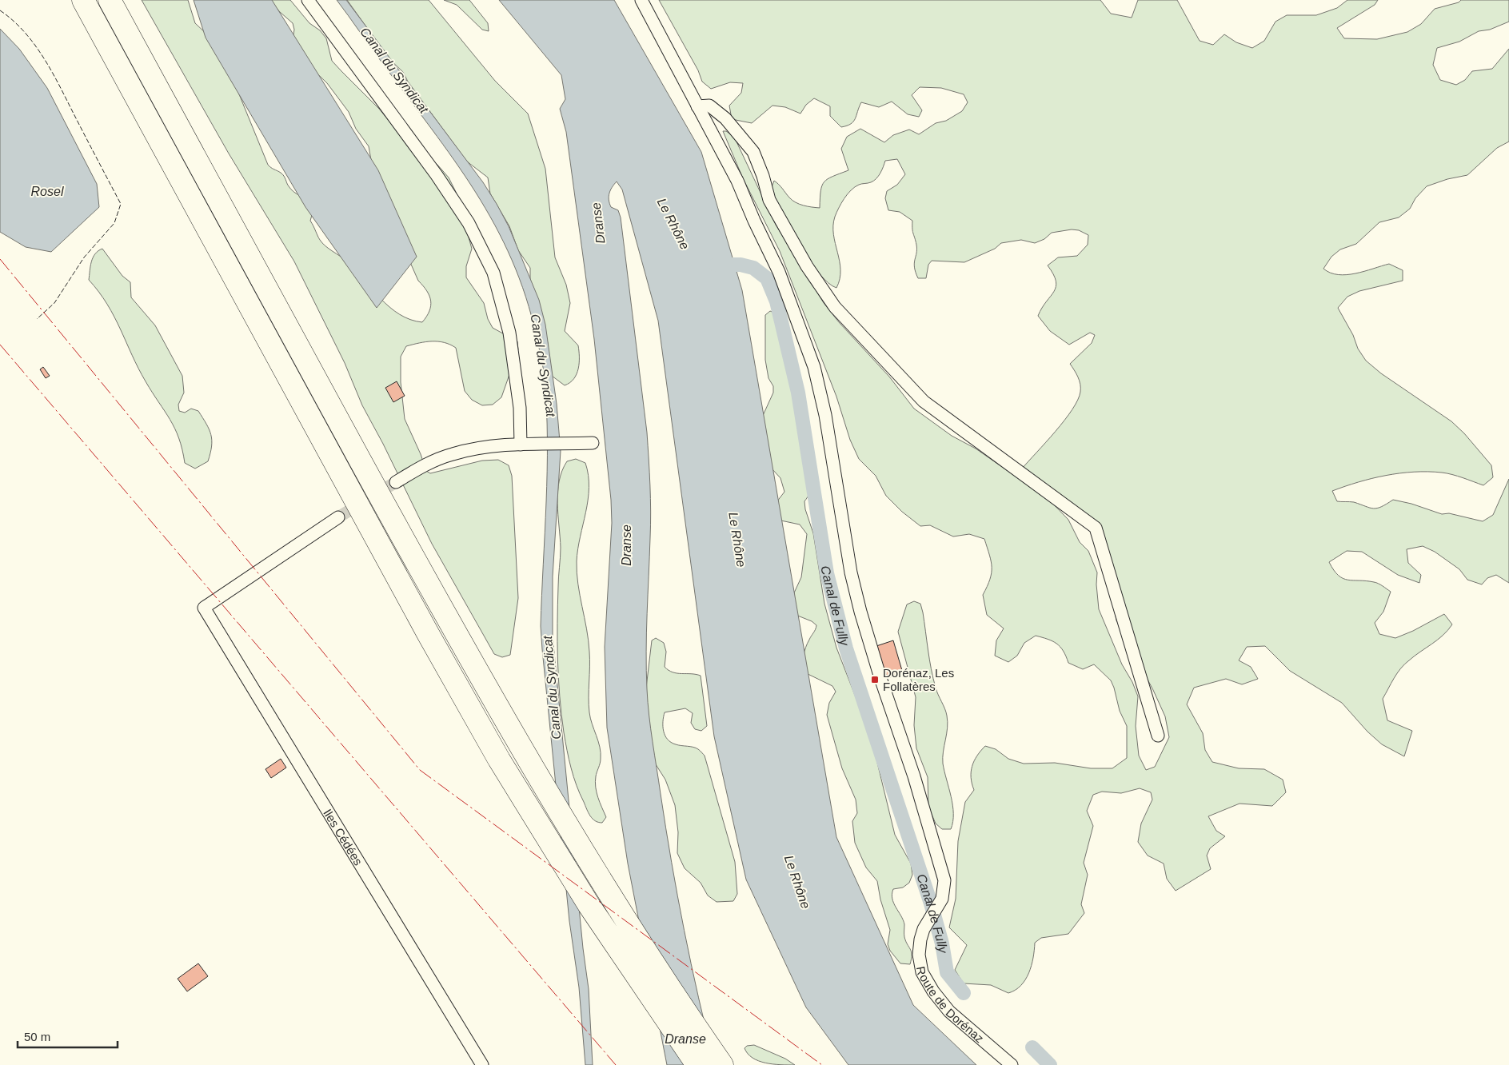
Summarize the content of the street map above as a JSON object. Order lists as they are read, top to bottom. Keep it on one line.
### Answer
{"streets":{"street":["Iles Cédées","Route de Dorénaz"]},"water":["Canal du Syndicat","Rosel","Dranse","Le Rhône","Canal de Fully"],"places":{"transit":["Dorénaz, Les Follatères"]},"scale_bar":"50 m"}
